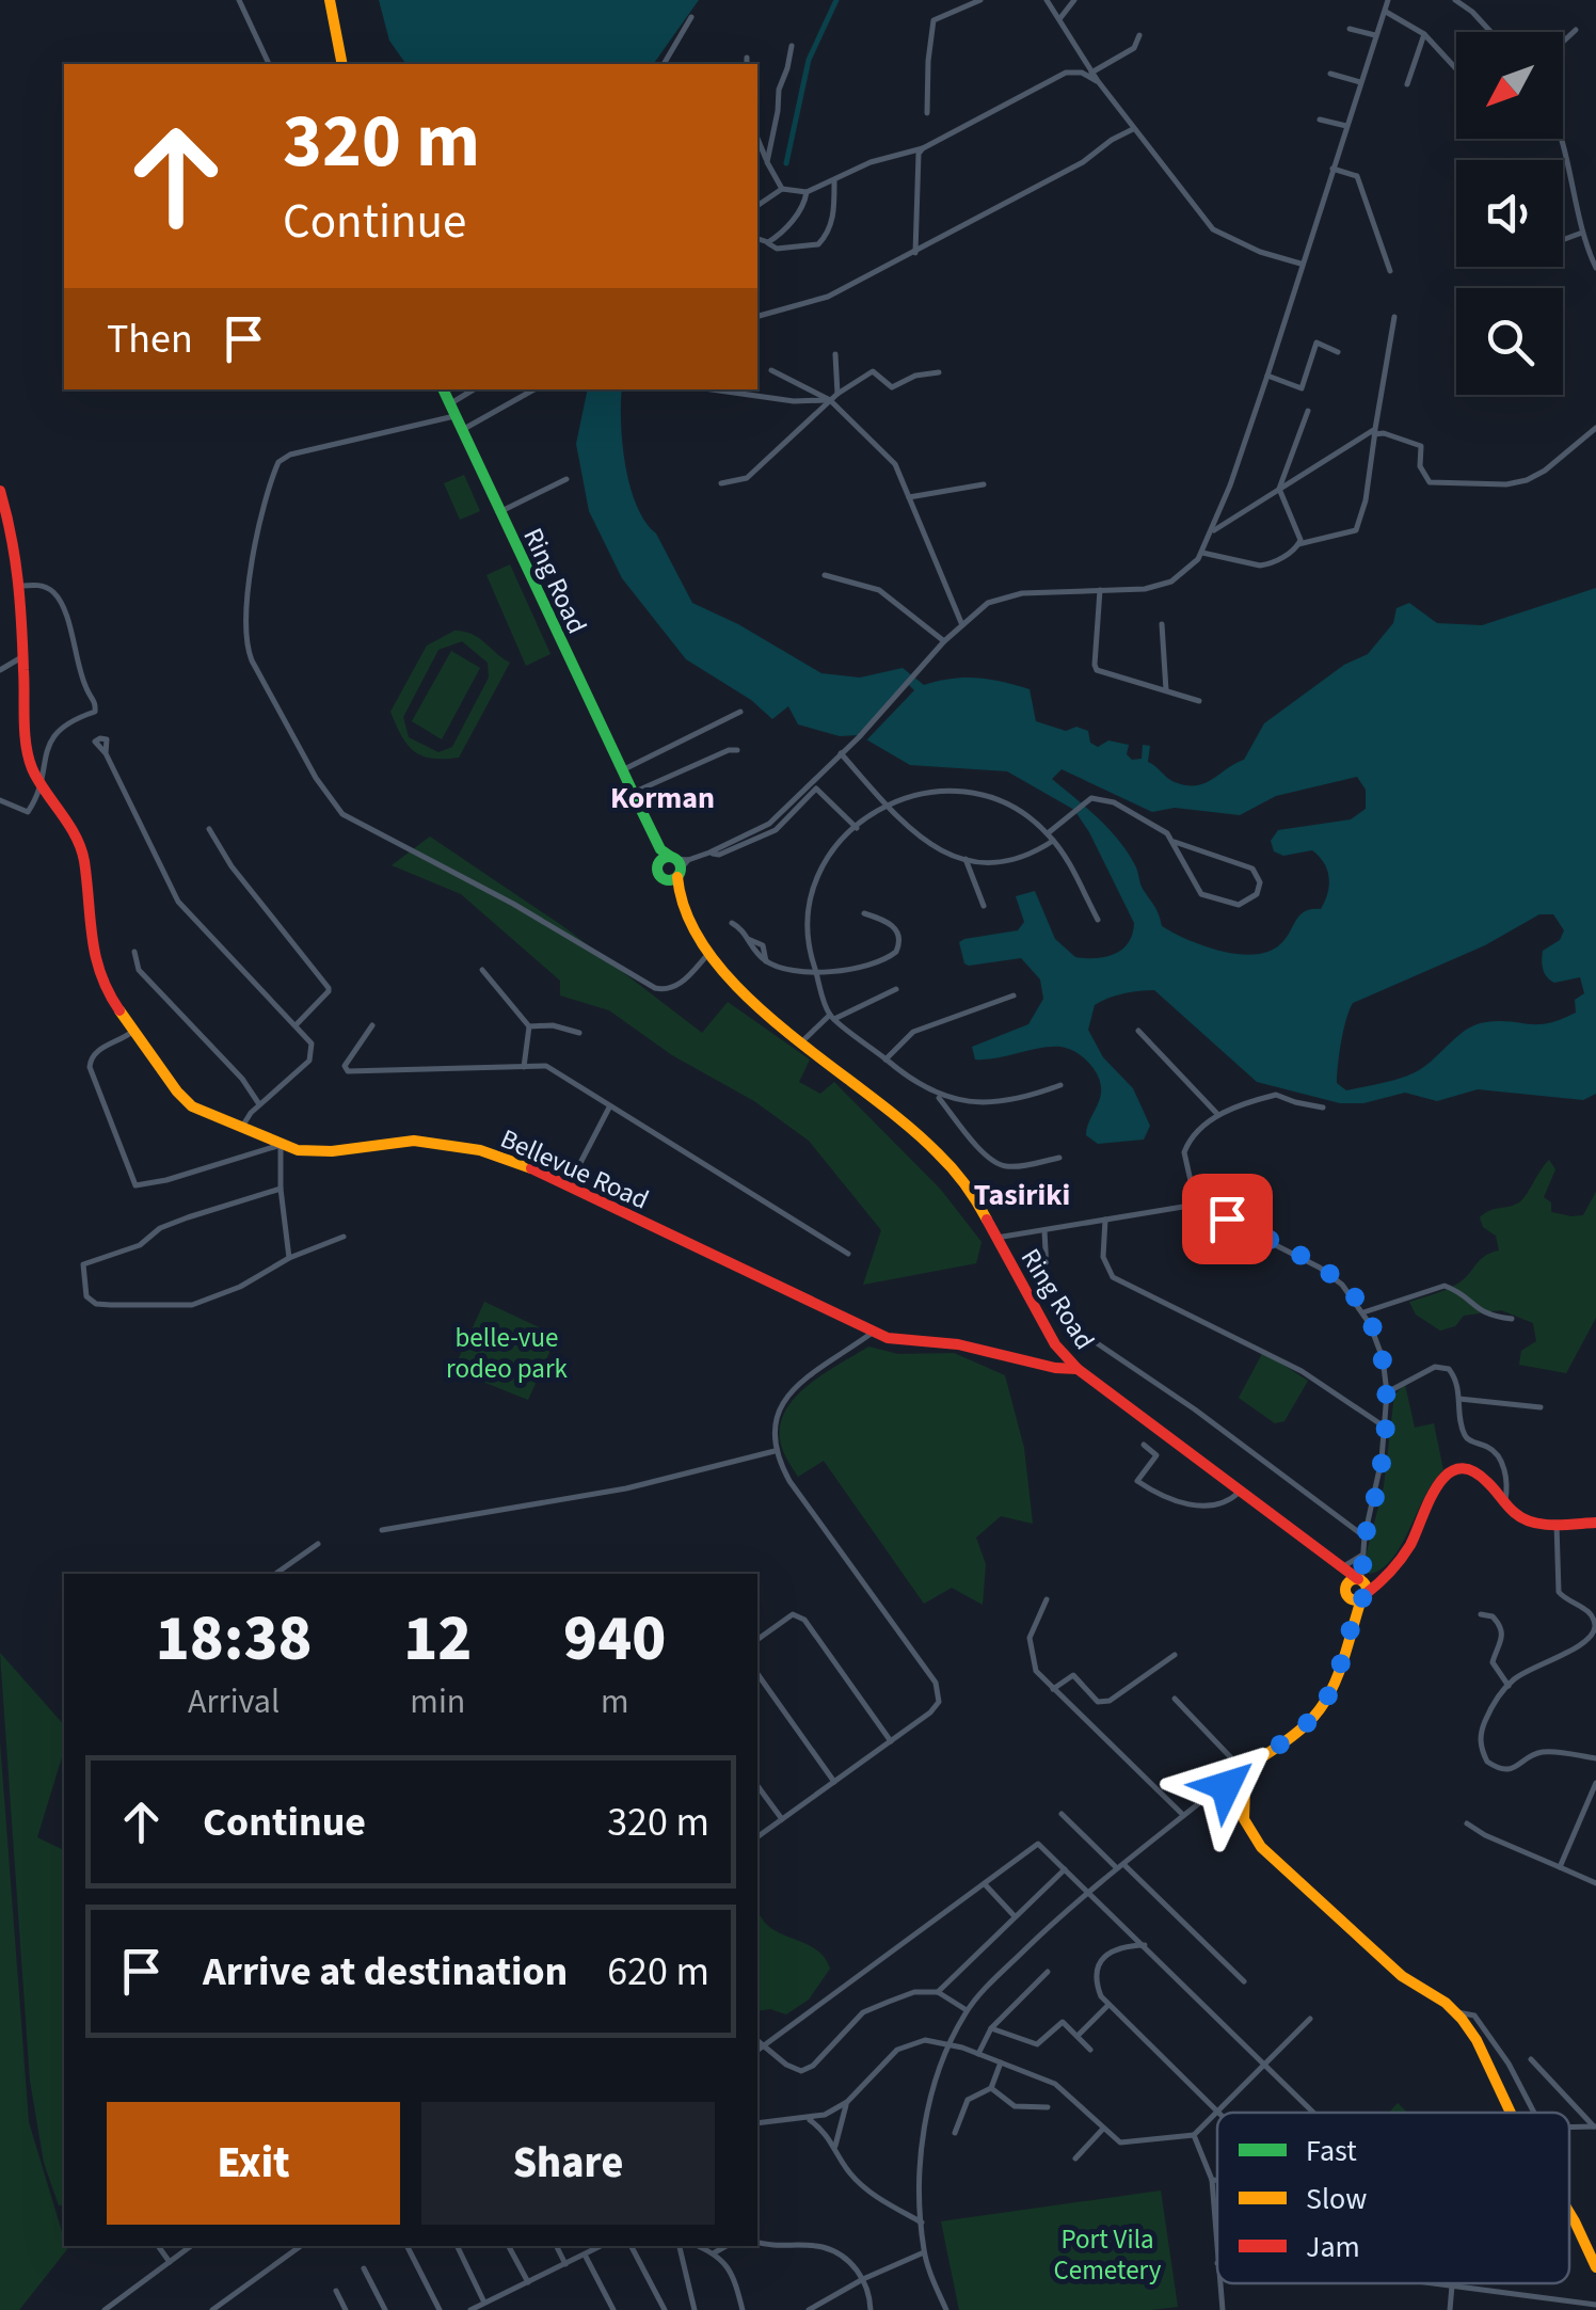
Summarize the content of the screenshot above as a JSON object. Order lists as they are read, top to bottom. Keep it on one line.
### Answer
{"streets":{"main road":["Ring Road","Bellevue Road"]},"crossings":[["Ring Road","Bellevue Road"]],"districts":["Korman","Tasiriki"],"parks":["belle-vue rodeo park","Port Vila Cemetery"],"legend":["Fast","Slow","Jam"],"north":"bottom left","page":{"turn":["320 m","Continue"],"then":"Then","eta":["18:38","Arrival","12","min","940","m"],"list":[{"name":"Continue","value":"320 m"},{"name":"Arrive at destination","value":"620 m"}],"buttons":["Exit","Share"]}}
